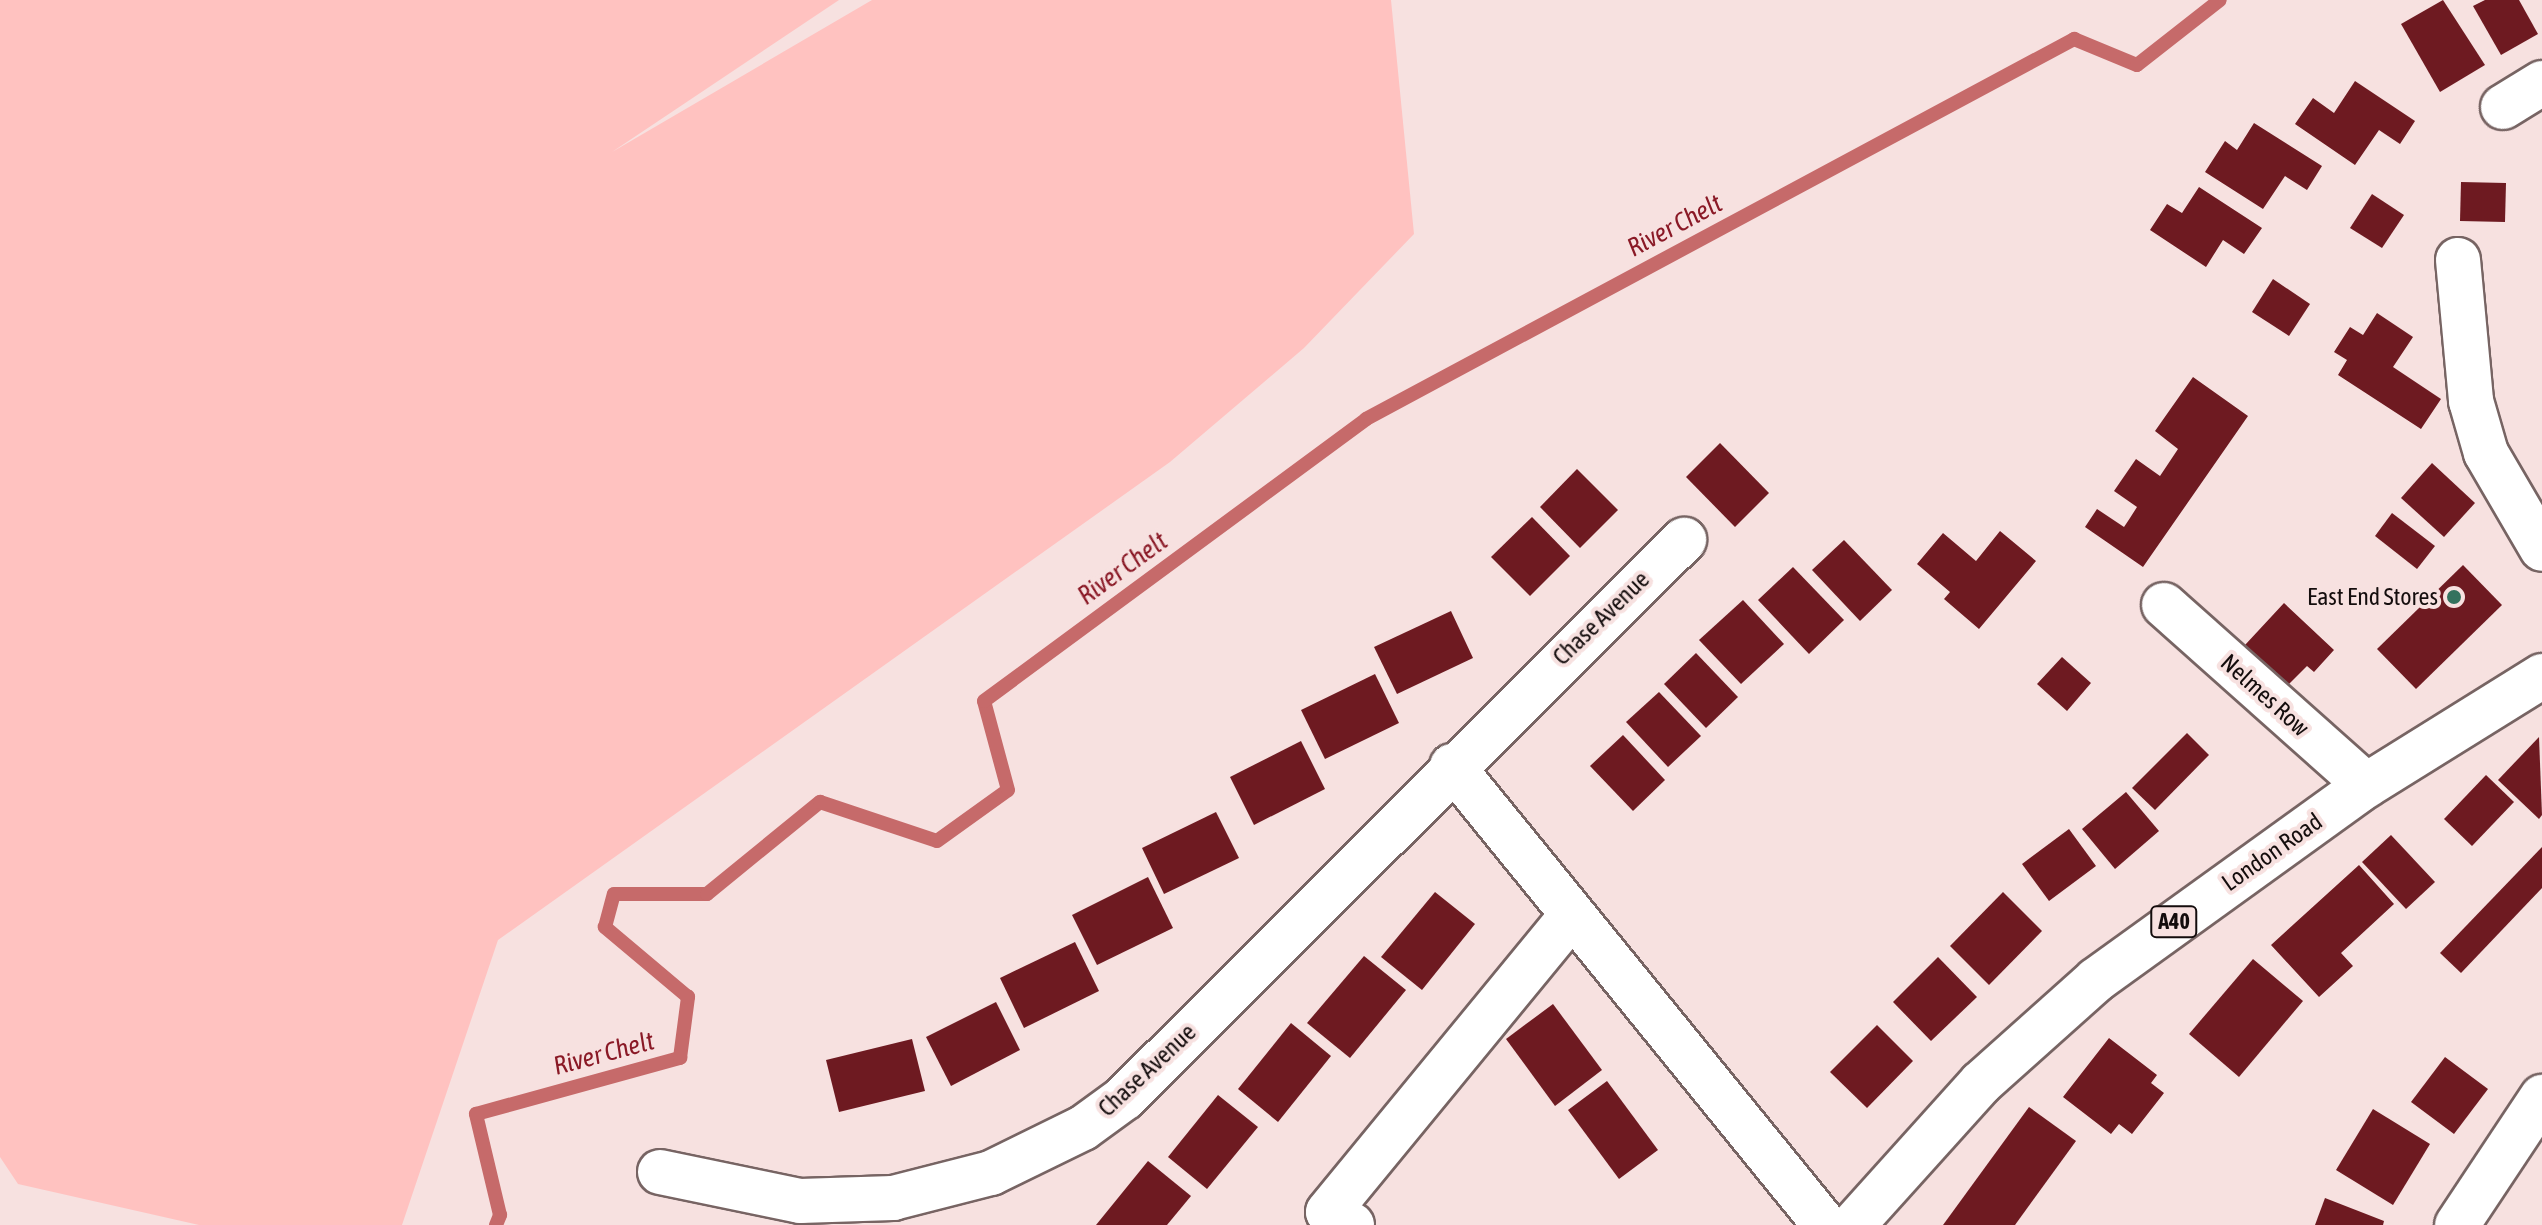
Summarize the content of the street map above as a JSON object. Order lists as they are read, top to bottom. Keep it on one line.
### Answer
{"streets":{"main road":["Chase Avenue","Nelmes Row","London Road","A40"]},"crossings":[["Nelmes Row","London Road"]],"water":["River Chelt"],"places":["East End Stores"]}
